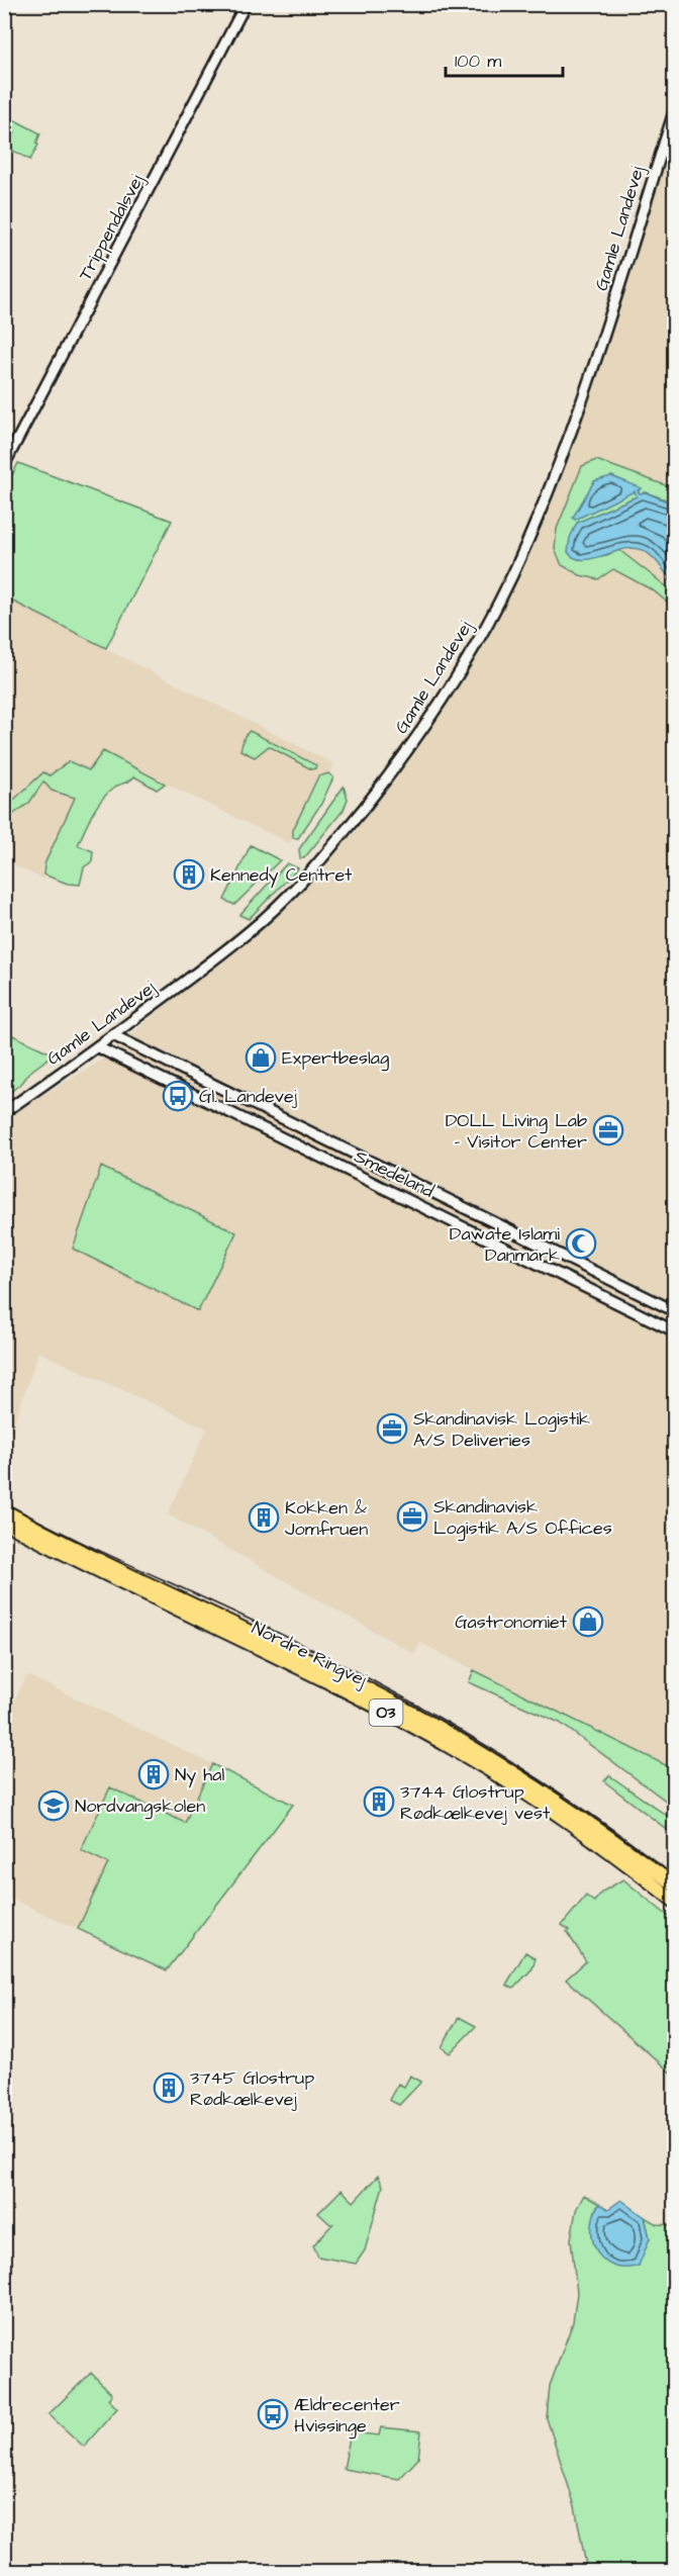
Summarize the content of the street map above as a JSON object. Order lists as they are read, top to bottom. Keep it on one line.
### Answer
{"streets":{"main road":["Nordre Ringvej","O3"],"street":["Trippendalsvej","Gamle Landevej","Smedeland"]},"crossings":[["Gamle Landevej","Smedeland"]],"places":{"building":["Kennedy Centret","Kokken & Jomfruen","Ny hal","3744 Glostrup Rødkælkevej vest","3745 Glostrup Rødkælkevej"],"shop":["Expertbeslag","Gastronomiet"],"bus stop":["Gl. Landevej","Ældrecenter Hvissinge"],"office":["DOLL Living Lab - Visitor Center","Skandinavisk Logistik A/S Deliveries","Skandinavisk Logistik A/S Offices"],"mosque":["Dawate Islami Danmark"],"school or university":["Nordvangskolen"]},"scale_bar":"100 m"}
